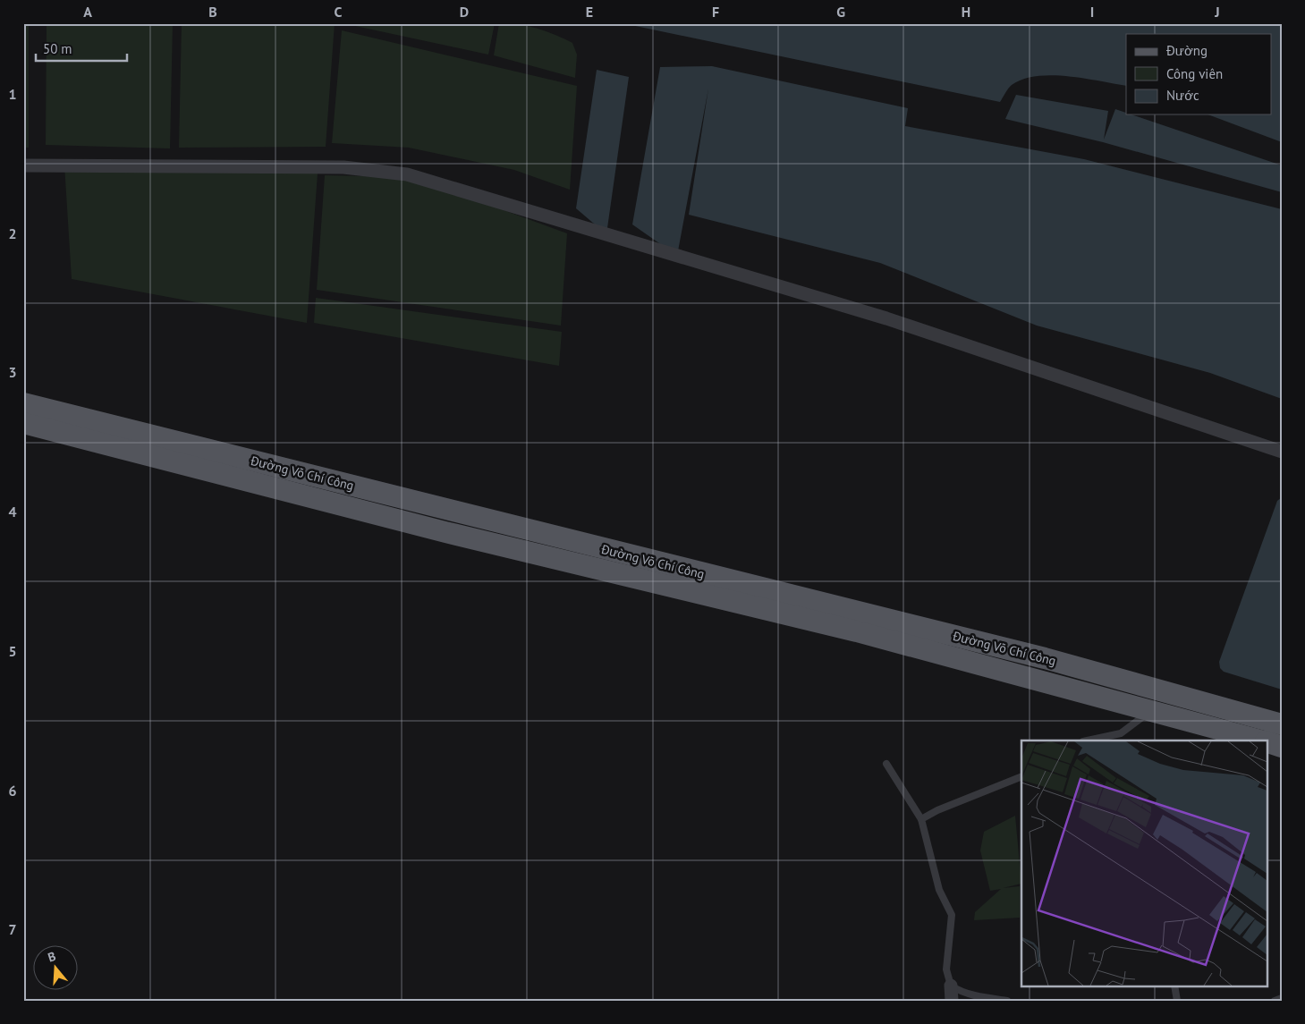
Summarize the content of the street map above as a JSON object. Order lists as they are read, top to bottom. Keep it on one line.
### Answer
{"streets":{"main road":["Đường Võ Chí Công"]},"legend":["Đường","Công viên","Nước"],"scale_bar":"50 m","north":"top","grid":{"columns":["A","B","C","D","E","F","G","H","I","J"],"rows":["1","2","3","4","5","6","7"]}}
